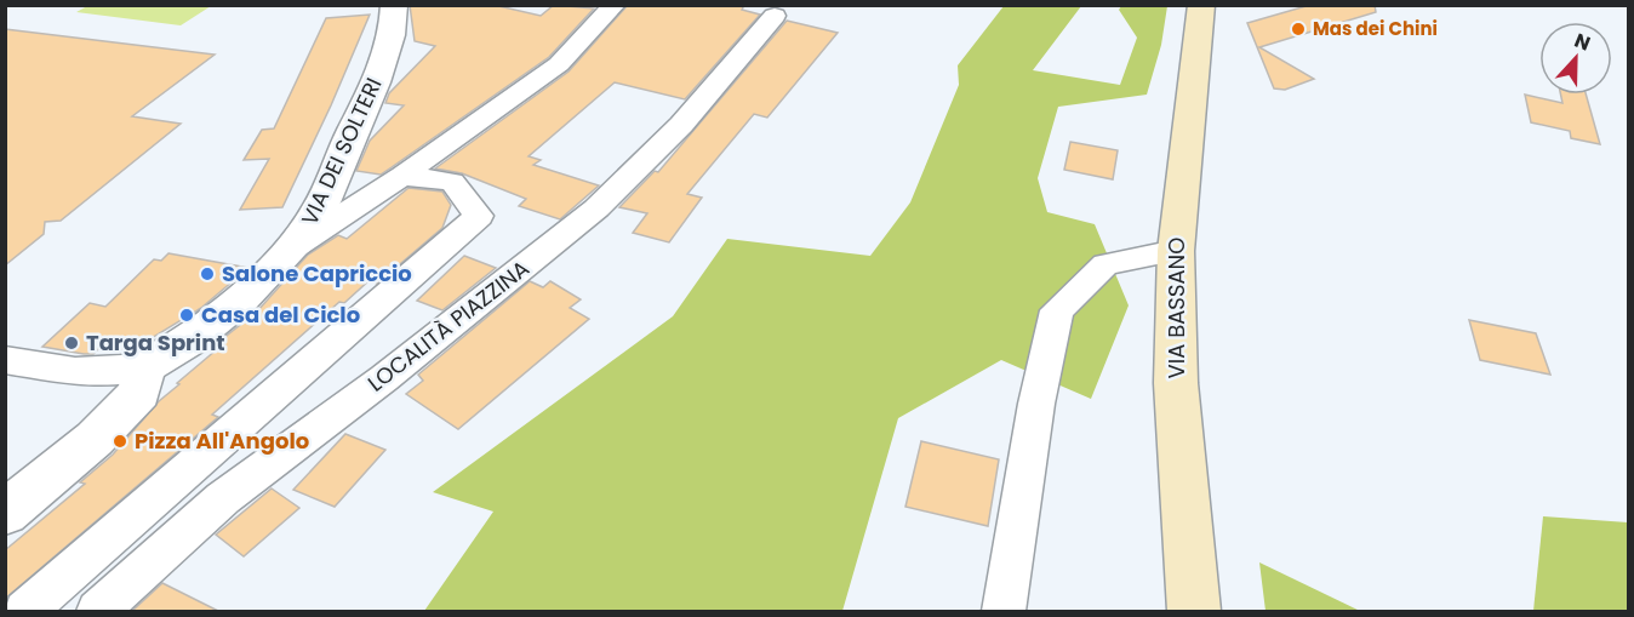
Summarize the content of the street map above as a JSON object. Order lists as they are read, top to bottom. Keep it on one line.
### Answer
{"streets":{"main road":["VIA BASSANO"],"street":["VIA DEI SOLTERI","LOCALITÀ PIAZZINA"]},"places":["Mas dei Chini","Salone Capriccio","Casa del Ciclo","Targa Sprint","Pizza All'Angolo"],"north":"top"}
